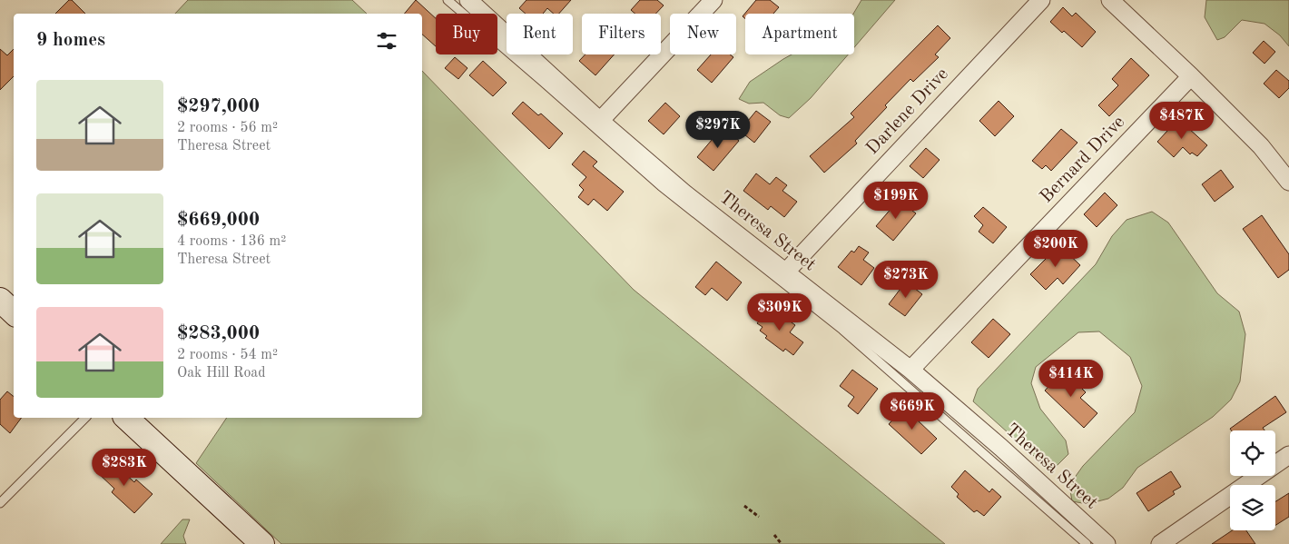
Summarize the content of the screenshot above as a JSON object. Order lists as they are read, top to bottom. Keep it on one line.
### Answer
{"streets":{"street":["Darlene Drive","Bernard Drive","Theresa Street"]},"crossings":[["Darlene Drive","Theresa Street"],["Bernard Drive","Theresa Street"]],"page":{"chip":["Buy","Rent","Filters","New","Apartment"],"heading":"9 homes","list":[{"name":"$297,000","note":"2 rooms · 56 m² · Theresa Street"},{"name":"$669,000","note":"4 rooms · 136 m² · Theresa Street"},{"name":"$283,000","note":"2 rooms · 54 m² · Oak Hill Road"}],"price":["$487K","$297K","$199K","$200K","$273K","$309K","$414K","$669K","$283K"]}}
